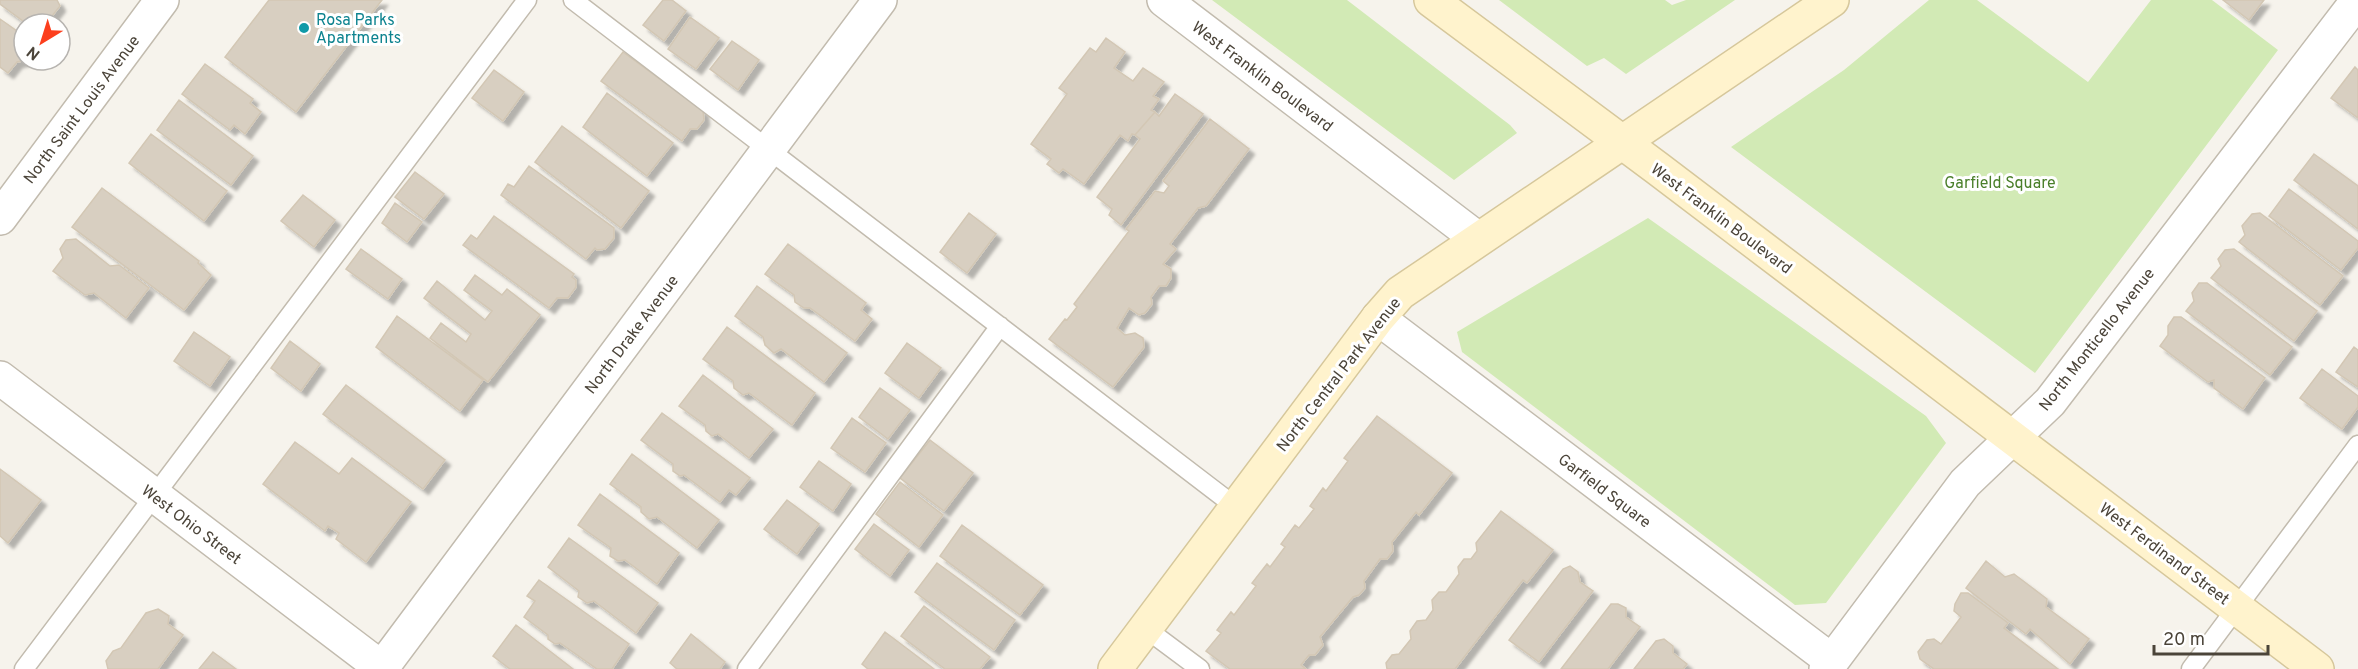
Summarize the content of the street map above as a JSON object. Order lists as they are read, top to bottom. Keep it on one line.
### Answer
{"streets":{"street":["West Franklin Boulevard","North Saint Louis Avenue","North Drake Avenue","North Monticello Avenue","North Central Park Avenue","Garfield Square","West Ohio Street","West Ferdinand Street"]},"crossings":[["West Franklin Boulevard","North Monticello Avenue"],["West Franklin Boulevard","North Central Park Avenue"],["West Franklin Boulevard","West Ferdinand Street"],["North Drake Avenue","West Ohio Street"],["North Monticello Avenue","Garfield Square"],["North Monticello Avenue","West Ferdinand Street"],["North Central Park Avenue","Garfield Square"]],"parks":["Garfield Square"],"places":["Rosa Parks Apartments"],"scale_bar":"20 m","north":"bottom left"}
